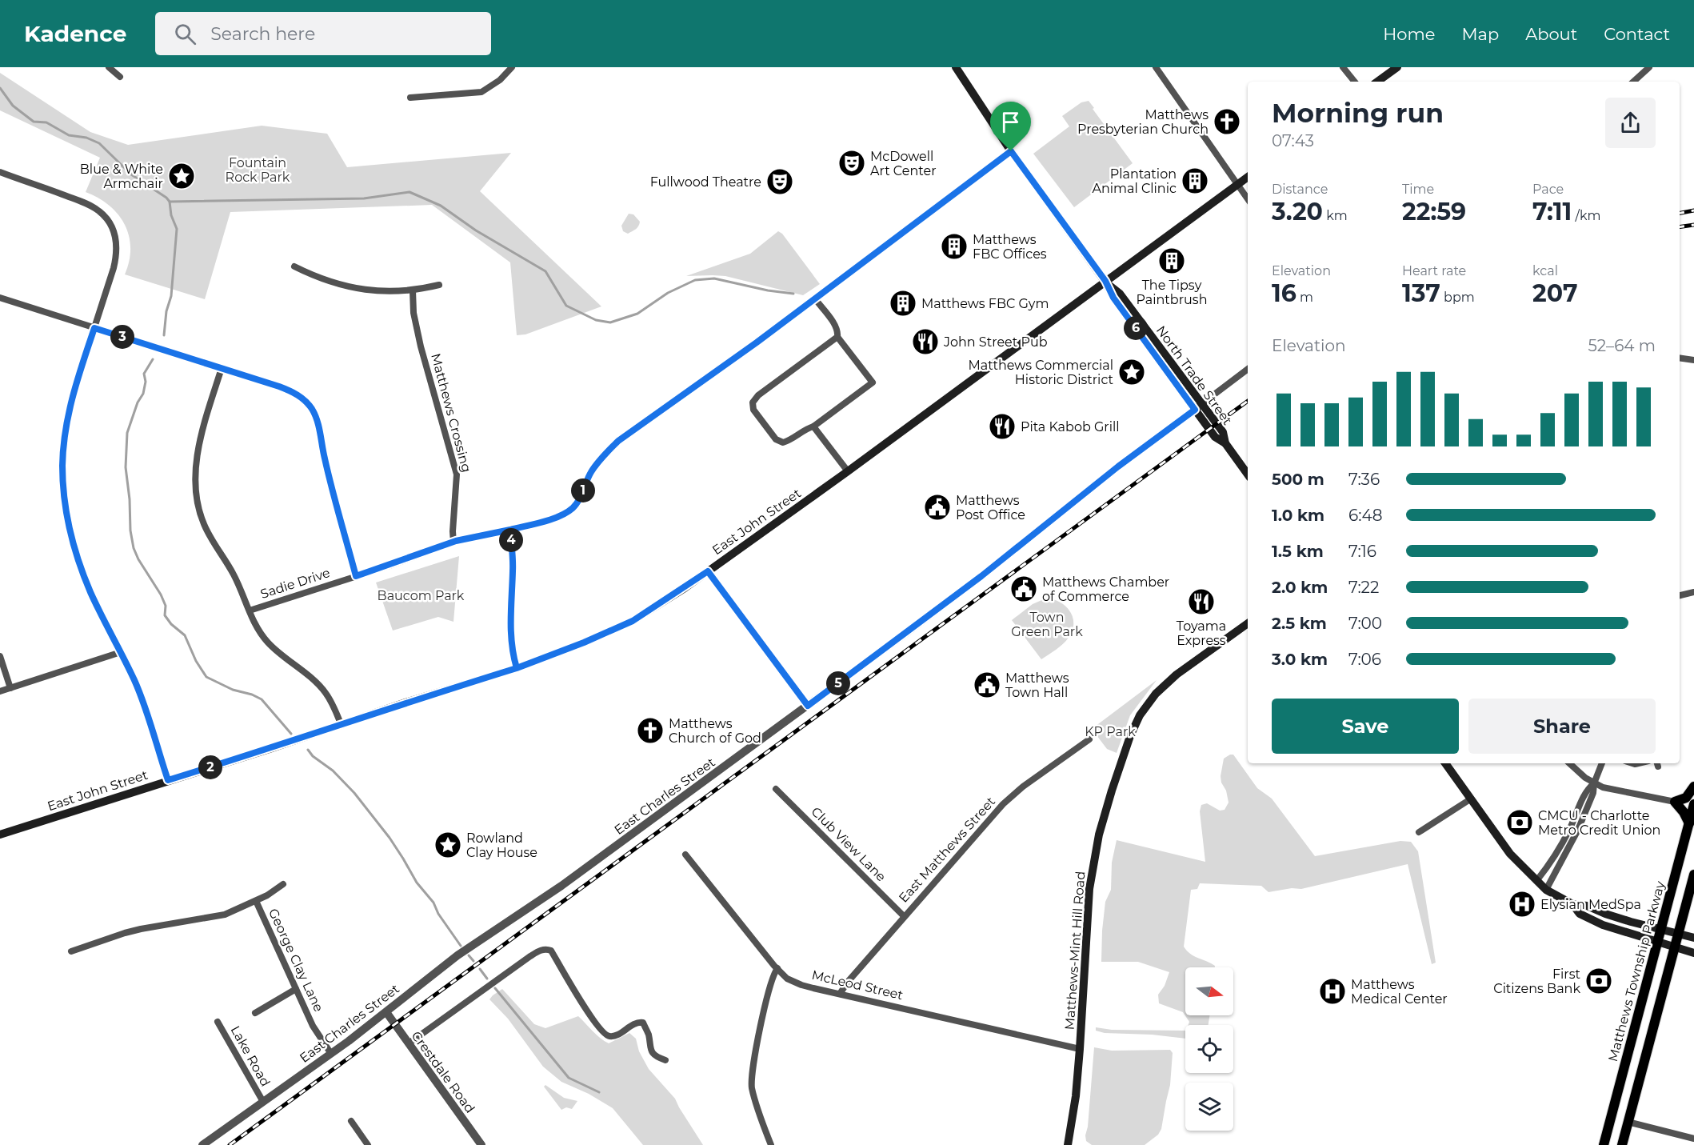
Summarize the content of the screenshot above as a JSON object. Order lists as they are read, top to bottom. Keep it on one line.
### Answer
{"streets":{"main road":["North Trade Street","East John Street","Matthews-Mint Hill Road","Matthews Township Parkway"],"street":["Matthews Crossing","Sadie Drive","East Charles Street","Club View Lane","East Matthews Street","George Clay Lane","McLeod Street","Lake Road","Crestdale Road"]},"crossings":[["North Trade Street","East John Street"],["North Trade Street","Sadie Drive"],["North Trade Street","East Charles Street"],["Matthews Crossing","Sadie Drive"],["East Charles Street","George Clay Lane"],["East Charles Street","Lake Road"],["East Charles Street","Crestdale Road"],["Club View Lane","East Matthews Street"],["East Matthews Street","McLeod Street"],["Matthews-Mint Hill Road","McLeod Street"]],"parks":["Fountain Rock Park","Baucom Park","Town Green Park","KP Park"],"places":{"church":["Matthews Presbyterian Church","Matthews Church of God"],"theatre":["McDowell Art Center","Fullwood Theatre"],"place":["Blue & White Armchair","Matthews Commercial Historic District","Rowland Clay House"],"building":["Plantation Animal Clinic","Matthews FBC Offices","The Tipsy Paintbrush","Matthews FBC Gym"],"restaurant":["John Street Pub","Pita Kabob Grill","Toyama Express"],"public building":["Matthews Post Office","Matthews Chamber of Commerce","Matthews Town Hall"],"bank":["CMCU - Charlotte Metro Credit Union","First Citizens Bank"],"hospital":["Elysian MedSpa","Matthews Medical Center"]},"north":"right","page":{"header":"Kadence","search":"Search here","nav":["Home","Map","About","Contact"],"heading":["Morning run","07:43"],"stats":[["Distance","3.20 km"],["Time","22:59"],["Pace","7:11 /km"],["Elevation","16 m"],["Heart rate","137 bpm"],["kcal","207"]],"pins":["6","3","1","4","5","2"],"chart":["Elevation","52–64 m"],"list":[{"name":"500 m","note":"7:36"},{"name":"1.0 km","note":"6:48"},{"name":"1.5 km","note":"7:16"},{"name":"2.0 km","note":"7:22"},{"name":"2.5 km","note":"7:00"},{"name":"3.0 km","note":"7:06"}],"buttons":["Save","Share"]}}
